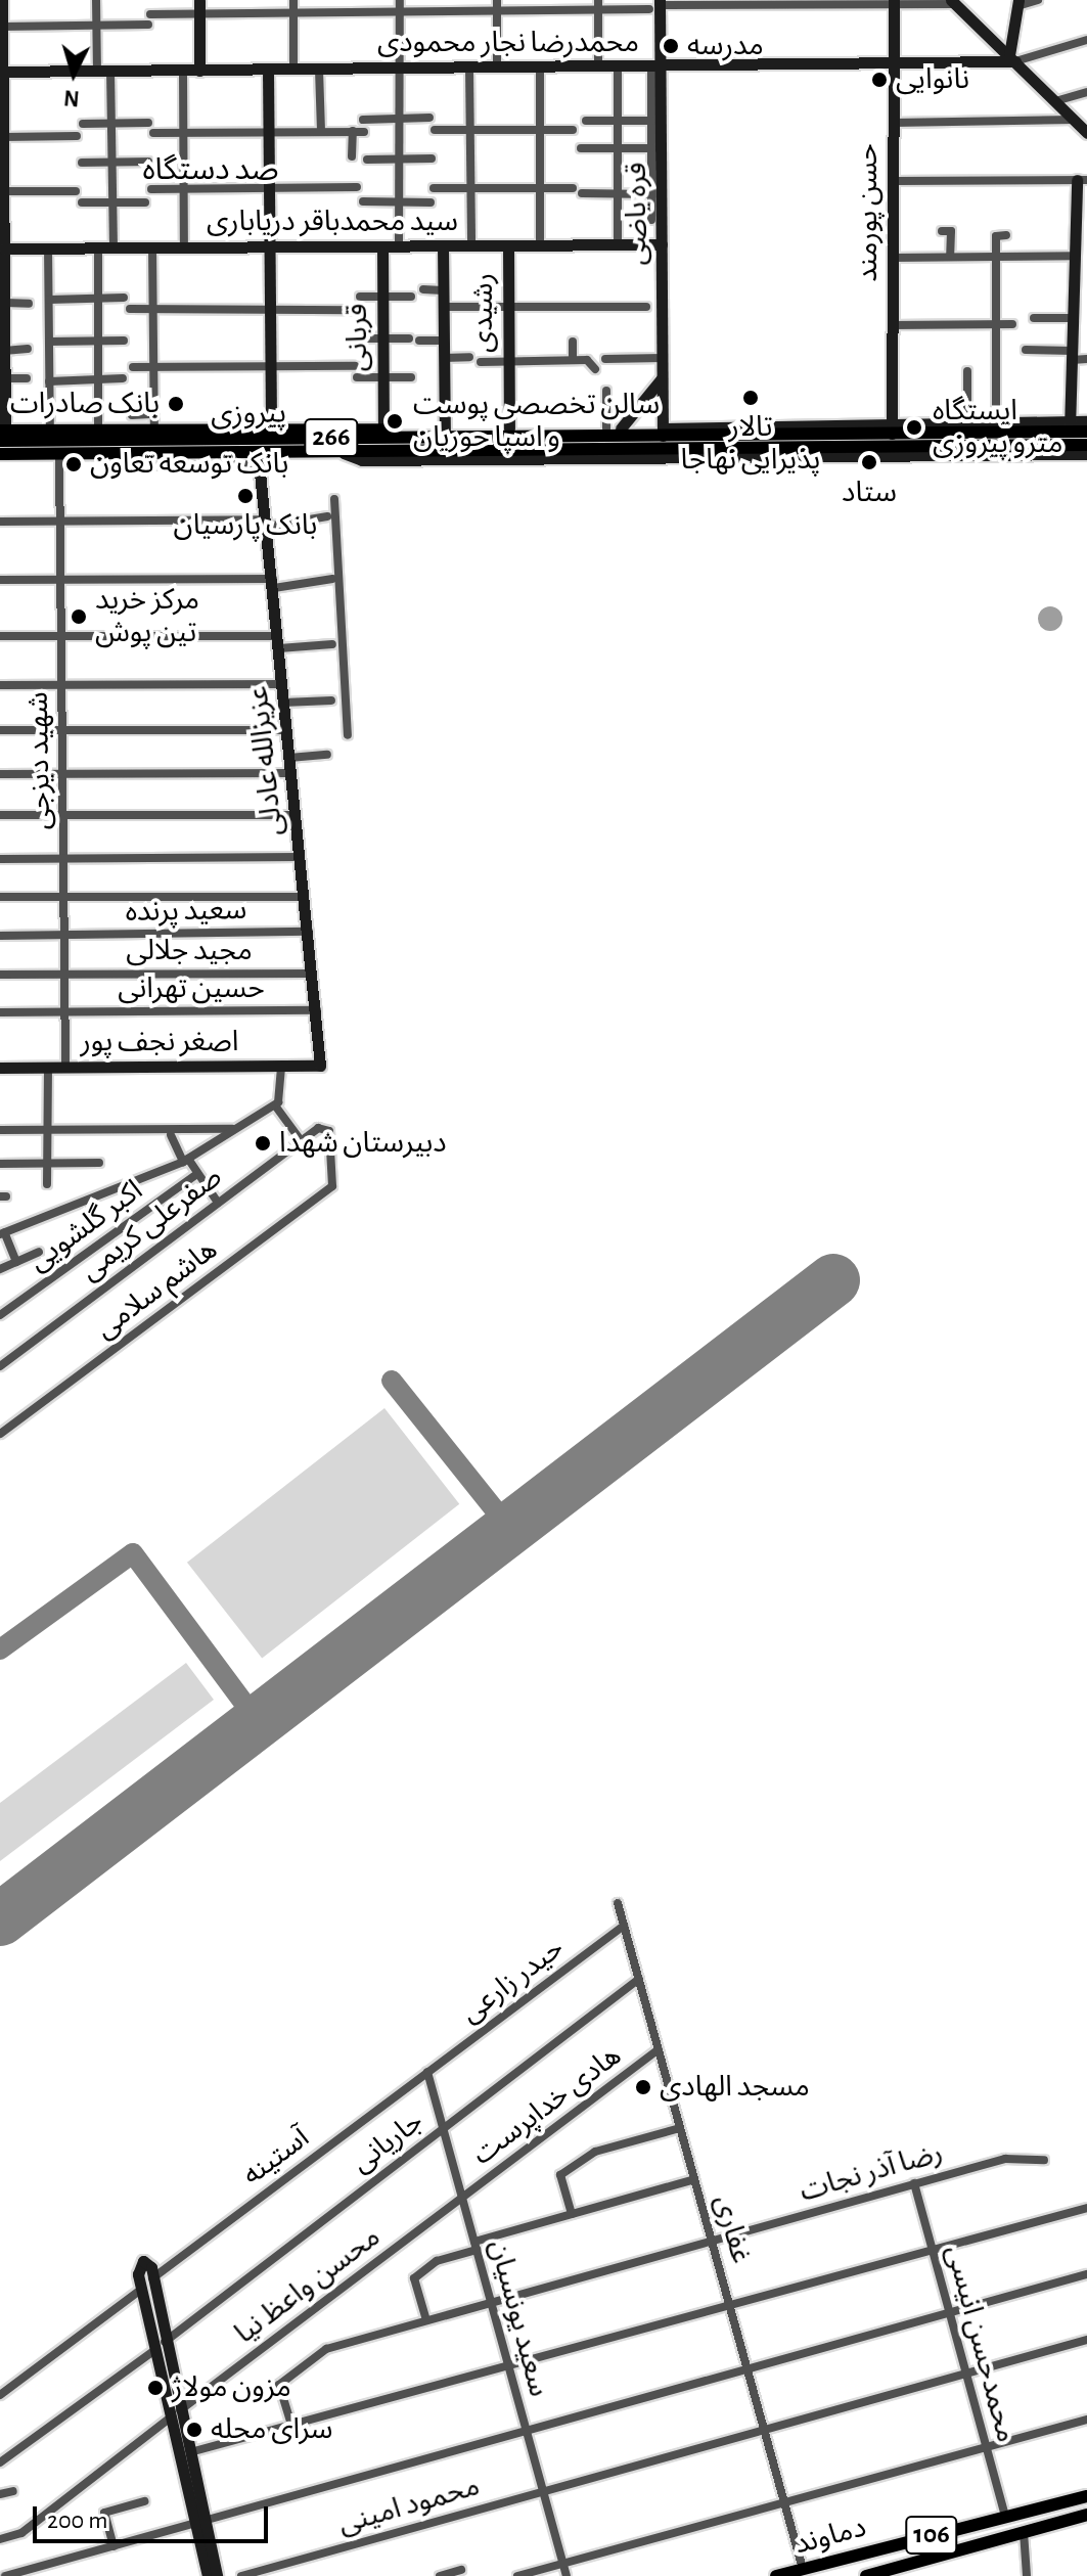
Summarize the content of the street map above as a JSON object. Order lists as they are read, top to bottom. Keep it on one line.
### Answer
{"streets":{"main road":["پیروزی","266","106","دماوند"],"street":["محمدرضا نجار محمودی","حسن پورمند","قره یاضی","سید محمدباقر دریاباری","رشیدی","قربانی","شهید دیزجی","عزیزالله عادلی","سعید پرنده","مجید جلالی","حسین تهرانی","اصغر نجف پور","صفرعلی کریمی","اکبر گلشویی","هاشم سلامی","حیدر زارعی","هادی خداپرست","جاریانی","آستینه","رضا آذر نجات","غفاری","محسن واعظ نیا","سعید یونسیان","محمدحسن انیسی","محمود امینی"]},"crossings":[["محمدرضا نجار محمودی","حسن پورمند"],["محمدرضا نجار محمودی","قره یاضی"],["حسن پورمند","پیروزی"],["قره یاضی","سید محمدباقر دریاباری"],["قره یاضی","پیروزی"],["سید محمدباقر دریاباری","رشیدی"],["سید محمدباقر دریاباری","قربانی"],["پیروزی","شهید دیزجی"],["پیروزی","عزیزالله عادلی"],["شهید دیزجی","سعید پرنده"],["شهید دیزجی","مجید جلالی"],["شهید دیزجی","حسین تهرانی"],["شهید دیزجی","اصغر نجف پور"],["عزیزالله عادلی","سعید پرنده"],["عزیزالله عادلی","مجید جلالی"],["عزیزالله عادلی","حسین تهرانی"],["عزیزالله عادلی","اصغر نجف پور"],["صفرعلی کریمی","هاشم سلامی"],["حیدر زارعی","آستینه"],["حیدر زارعی","غفاری"],["حیدر زارعی","سعید یونسیان"],["هادی خداپرست","غفاری"],["هادی خداپرست","محسن واعظ نیا"],["هادی خداپرست","سعید یونسیان"],["جاریانی","غفاری"],["جاریانی","سعید یونسیان"],["آستینه","سعید یونسیان"],["رضا آذر نجات","غفاری"],["رضا آذر نجات","سعید یونسیان"],["رضا آذر نجات","محمدحسن انیسی"],["غفاری","محمود امینی"],["غفاری","دماوند"],["محسن واعظ نیا","سعید یونسیان"],["سعید یونسیان","محمود امینی"],["محمدحسن انیسی","محمود امینی"],["محمدحسن انیسی","دماوند"]],"districts":["صد دستگاه"],"places":["مدرسه","نانوایی","تالار پذیرایی نهاجا","بانک صادرات","سالن تخصصی پوست و اسپا حوریان","ایستگاه مترو پیروزی","ستاد","بانک توسعه تعاون","بانک پارسیان","مرکز خرید تین پوش","دبیرستان شهدا","مسجد الهادی","مزون مولاژ","سرای محله"],"scale_bar":"200 m","north":"bottom"}
